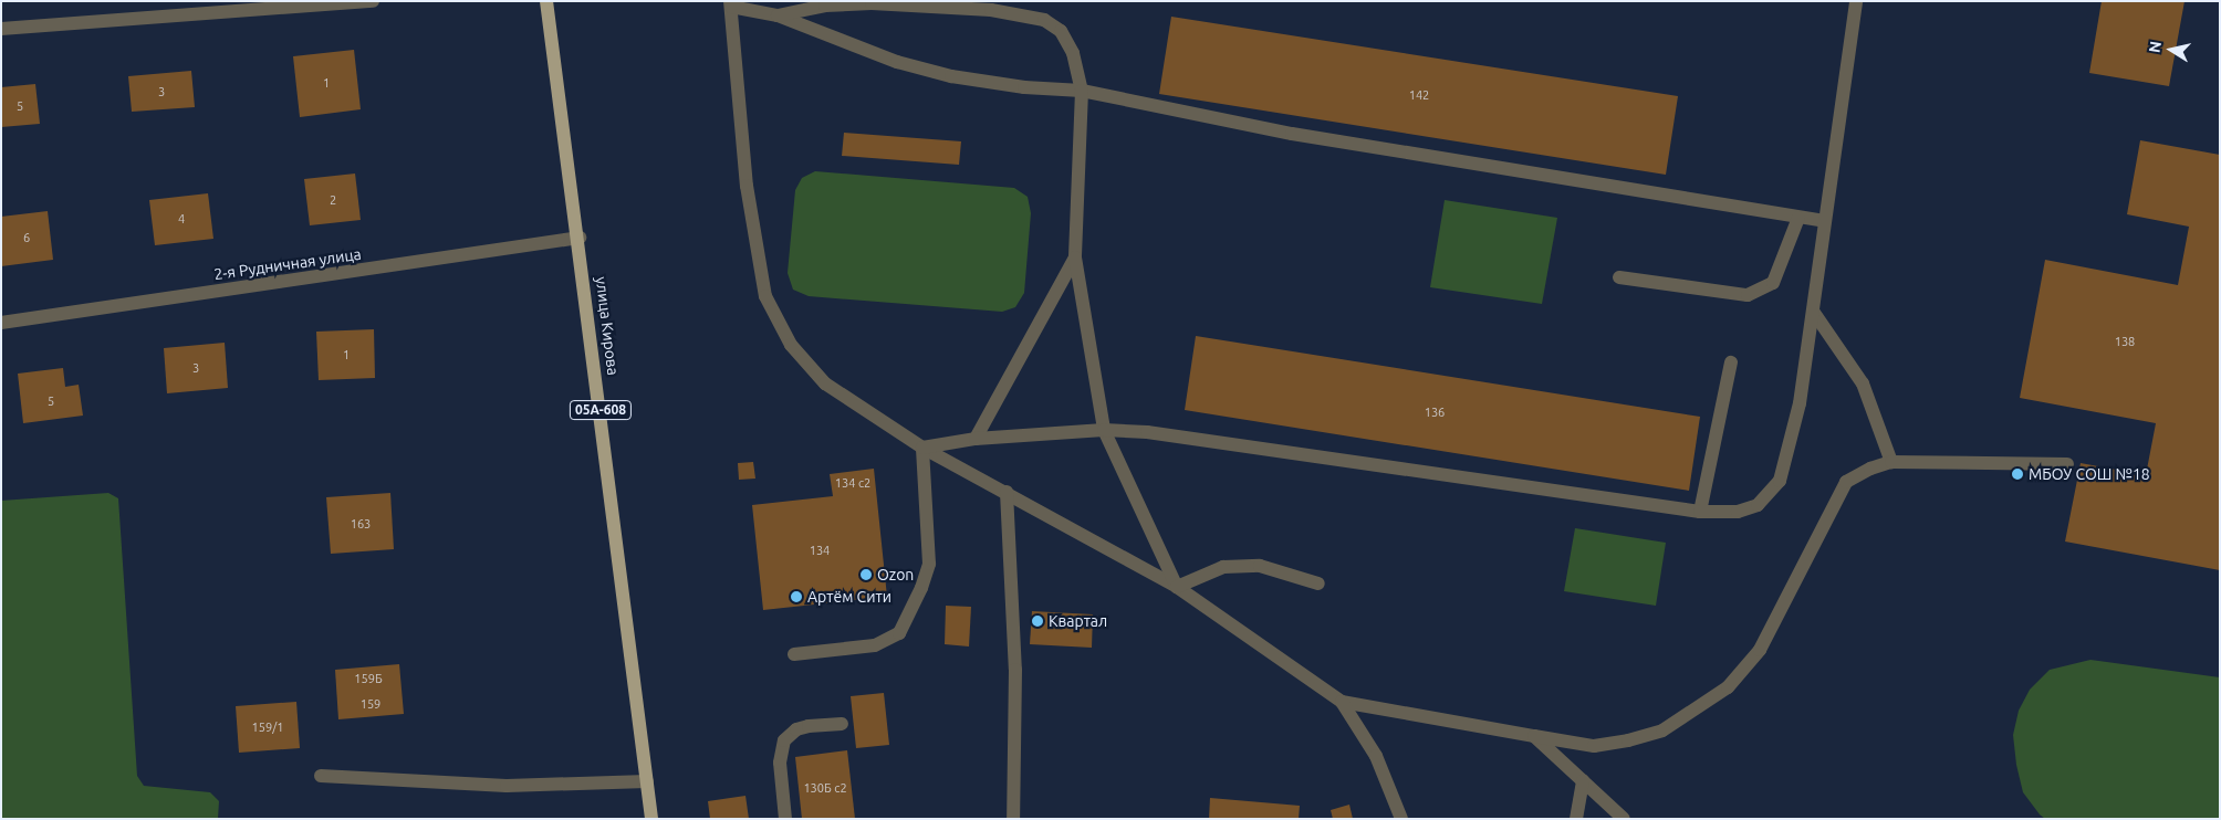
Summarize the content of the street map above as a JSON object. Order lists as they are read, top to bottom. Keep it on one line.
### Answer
{"streets":{"main road":["улица Кирова","05А-608"],"street":["2-я Рудничная улица"]},"crossings":[["2-я Рудничная улица","улица Кирова"]],"places":["МБОУ СОШ №18","Ozon","Артём Сити","Квартал"],"house_numbers":["1","3","142","5","2","4","6","138","1","3","5","136","134 с2","163","134","159Б","159","159/1","130Б с2"],"north":"left"}
